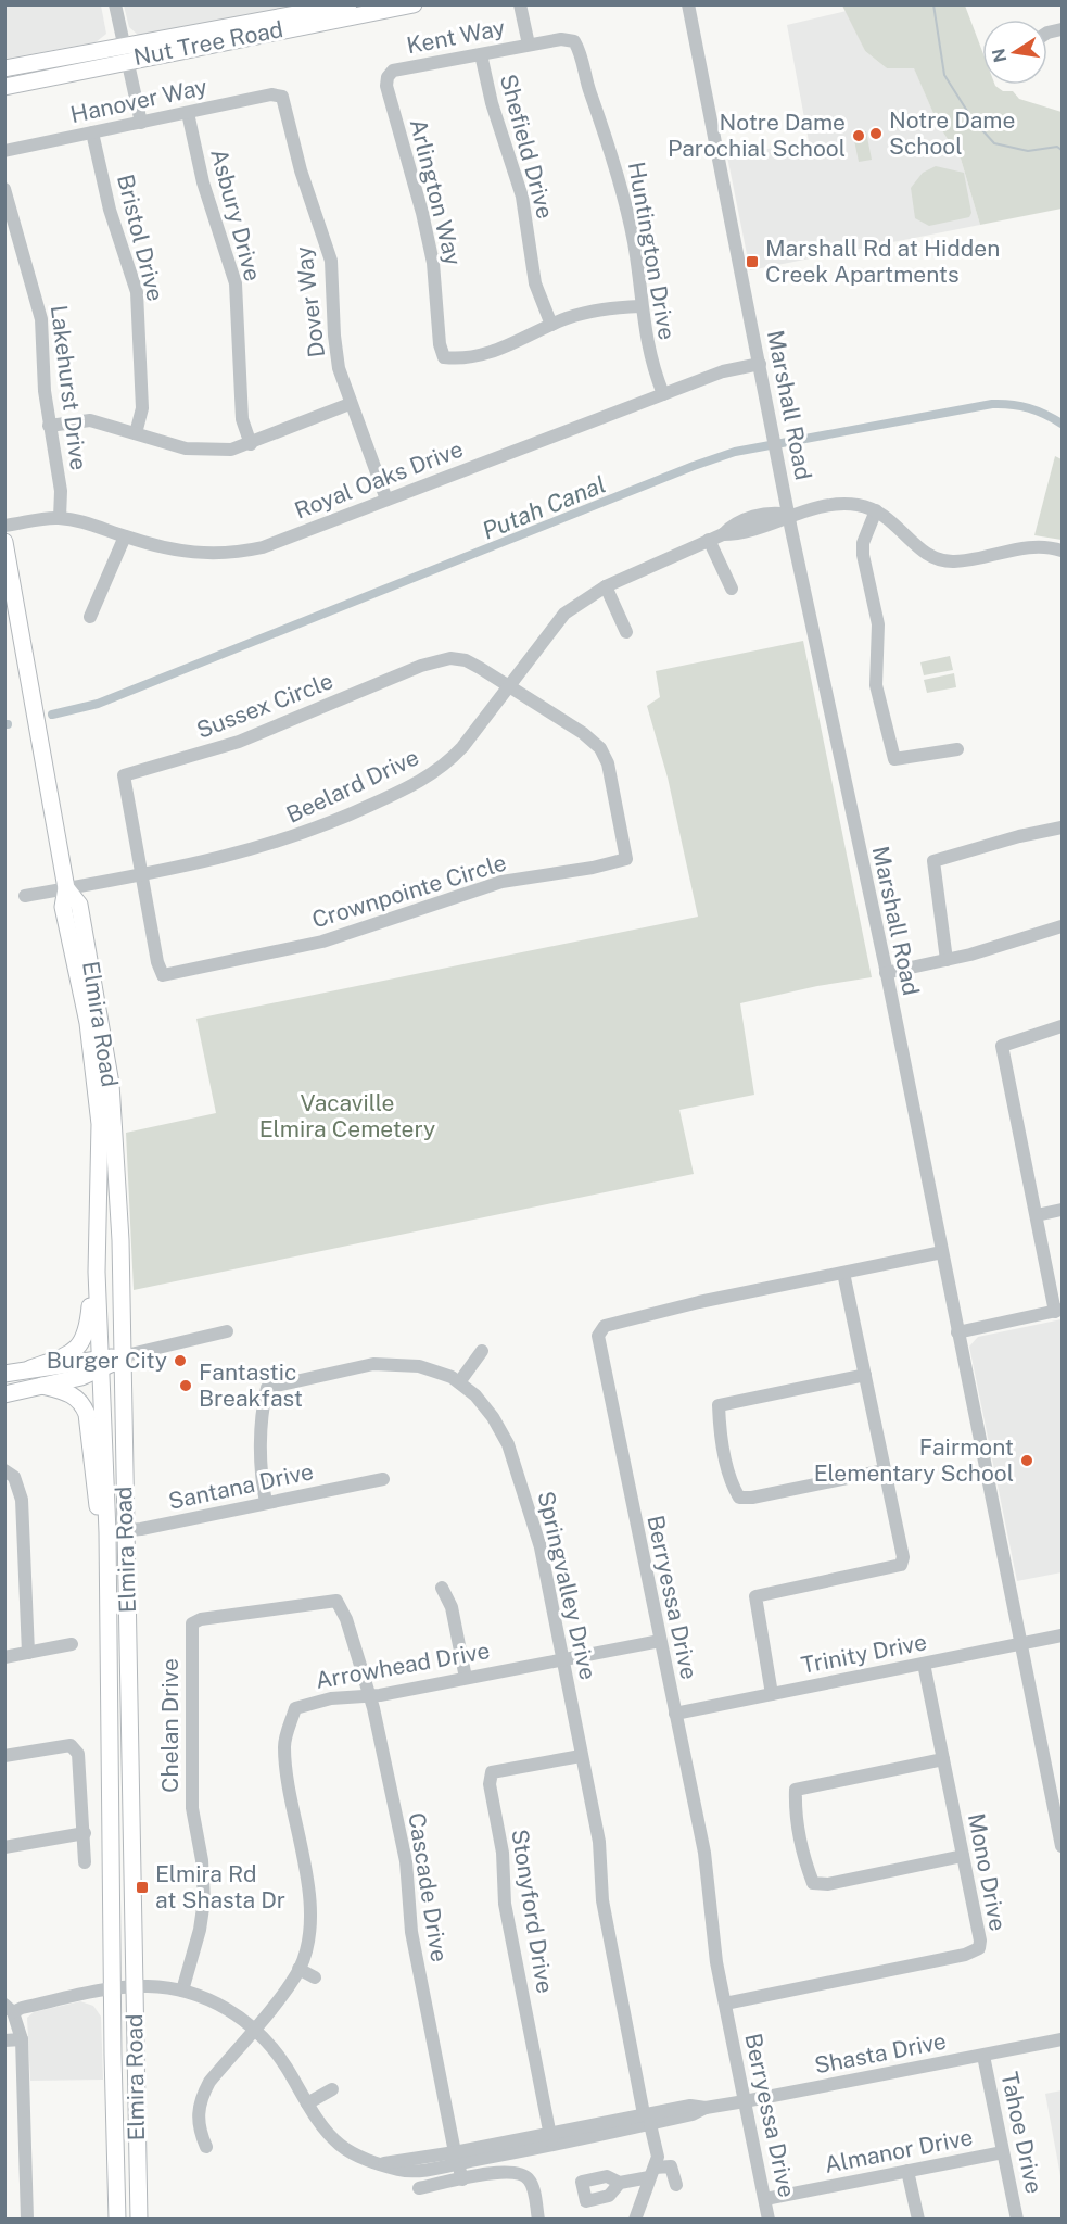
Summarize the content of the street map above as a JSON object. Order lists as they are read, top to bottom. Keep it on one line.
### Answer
{"streets":{"main road":["Nut Tree Road","Elmira Road"],"street":["Kent Way","Hanover Way","Shefield Drive","Arlington Way","Asbury Drive","Bristol Drive","Huntington Drive","Dover Way","Lakehurst Drive","Marshall Road","Royal Oaks Drive","Sussex Circle","Beelard Drive","Crownpointe Circle","Santana Drive","Springvalley Drive","Berryessa Drive","Trinity Drive","Arrowhead Drive","Chelan Drive","Mono Drive","Cascade Drive","Stonyford Drive","Shasta Drive","Tahoe Drive","Almanor Drive"]},"crossings":[["Kent Way","Shefield Drive"],["Kent Way","Arlington Way"],["Kent Way","Huntington Drive"],["Hanover Way","Asbury Drive"],["Hanover Way","Bristol Drive"],["Hanover Way","Dover Way"],["Shefield Drive","Arlington Way"],["Huntington Drive","Royal Oaks Drive"],["Dover Way","Royal Oaks Drive"],["Lakehurst Drive","Royal Oaks Drive"],["Marshall Road","Royal Oaks Drive"],["Marshall Road","Beelard Drive"],["Marshall Road","Berryessa Drive"],["Marshall Road","Trinity Drive"],["Sussex Circle","Beelard Drive"],["Sussex Circle","Crownpointe Circle"],["Beelard Drive","Crownpointe Circle"],["Beelard Drive","Elmira Road"],["Elmira Road","Santana Drive"],["Elmira Road","Shasta Drive"],["Santana Drive","Springvalley Drive"],["Springvalley Drive","Arrowhead Drive"],["Springvalley Drive","Stonyford Drive"],["Springvalley Drive","Shasta Drive"],["Berryessa Drive","Trinity Drive"],["Berryessa Drive","Arrowhead Drive"],["Berryessa Drive","Mono Drive"],["Berryessa Drive","Shasta Drive"],["Berryessa Drive","Almanor Drive"],["Trinity Drive","Mono Drive"],["Arrowhead Drive","Cascade Drive"],["Arrowhead Drive","Shasta Drive"],["Chelan Drive","Cascade Drive"],["Chelan Drive","Shasta Drive"],["Cascade Drive","Shasta Drive"],["Stonyford Drive","Shasta Drive"],["Shasta Drive","Tahoe Drive"],["Tahoe Drive","Almanor Drive"]],"water":["Putah Canal"],"parks":["Vacaville Elmira Cemetery"],"places":{"other":["Notre Dame School","Notre Dame Parochial School","Burger City","Fantastic Breakfast","Fairmont Elementary School"],"transit":["Marshall Rd at Hidden Creek Apartments","Elmira Rd at Shasta Dr"]},"north":"left"}
